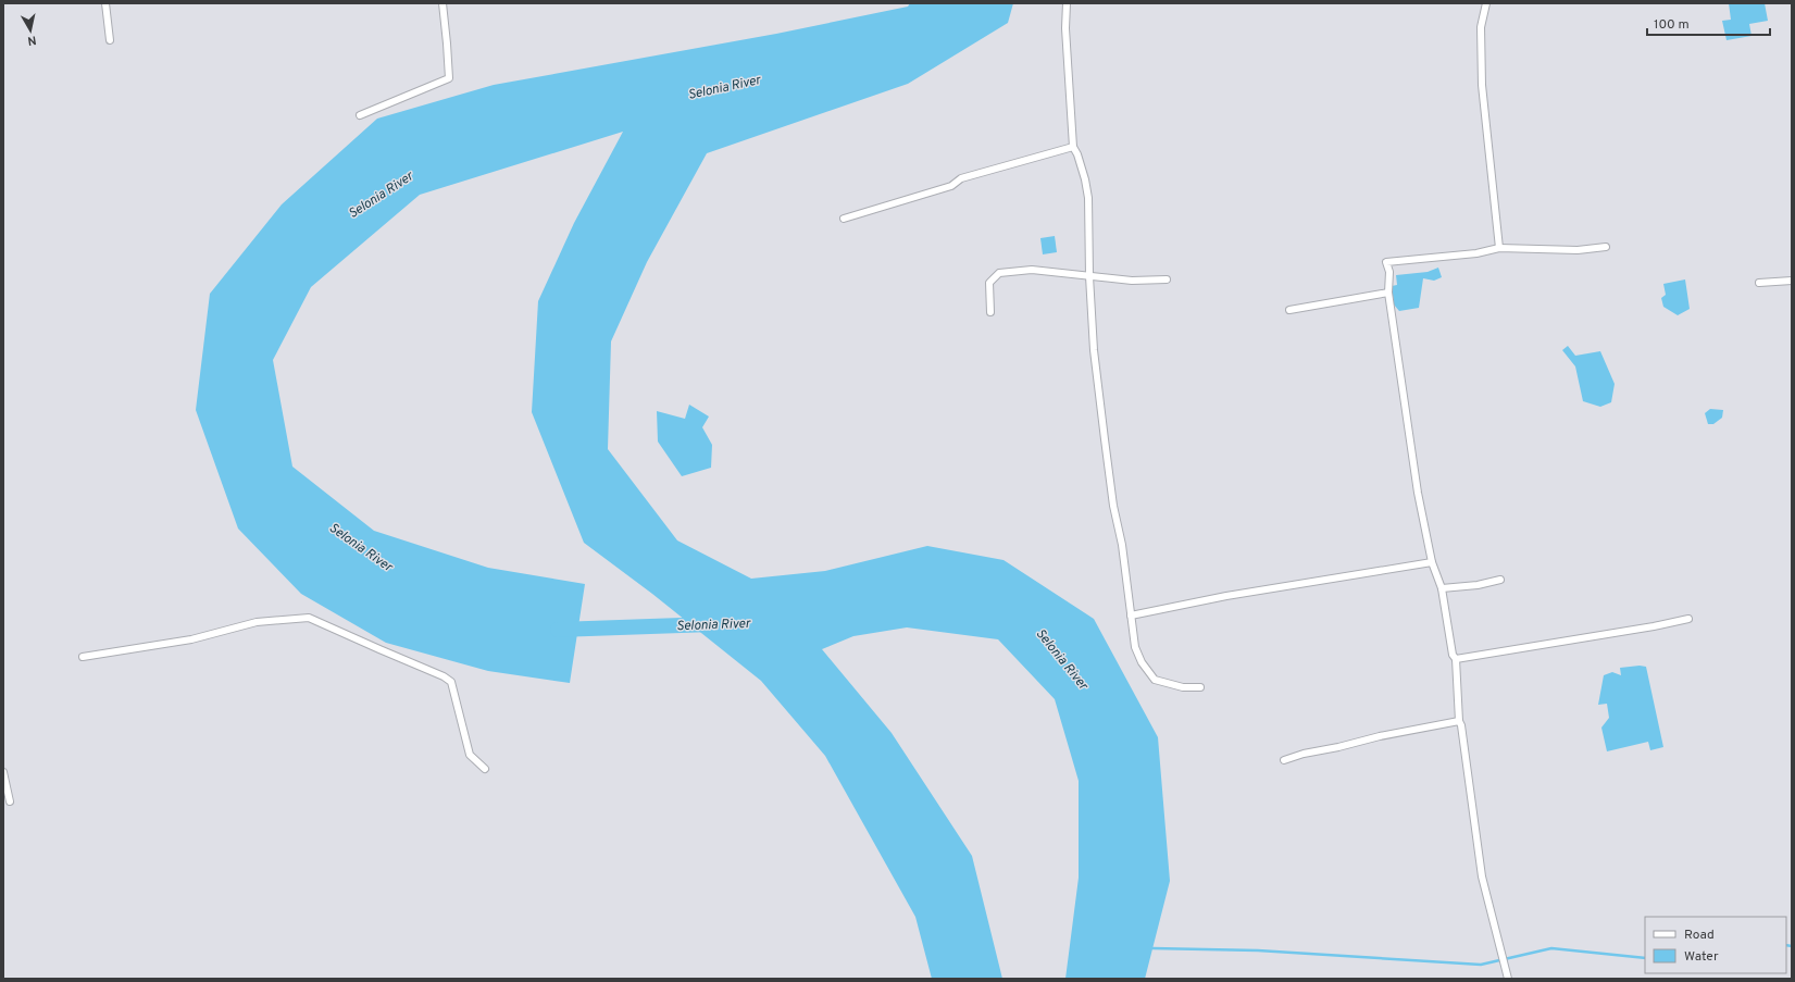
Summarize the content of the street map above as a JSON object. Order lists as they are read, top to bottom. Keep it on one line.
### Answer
{"water":["Selonia River"],"legend":["Road","Water"],"scale_bar":"100 m","north":"bottom"}
